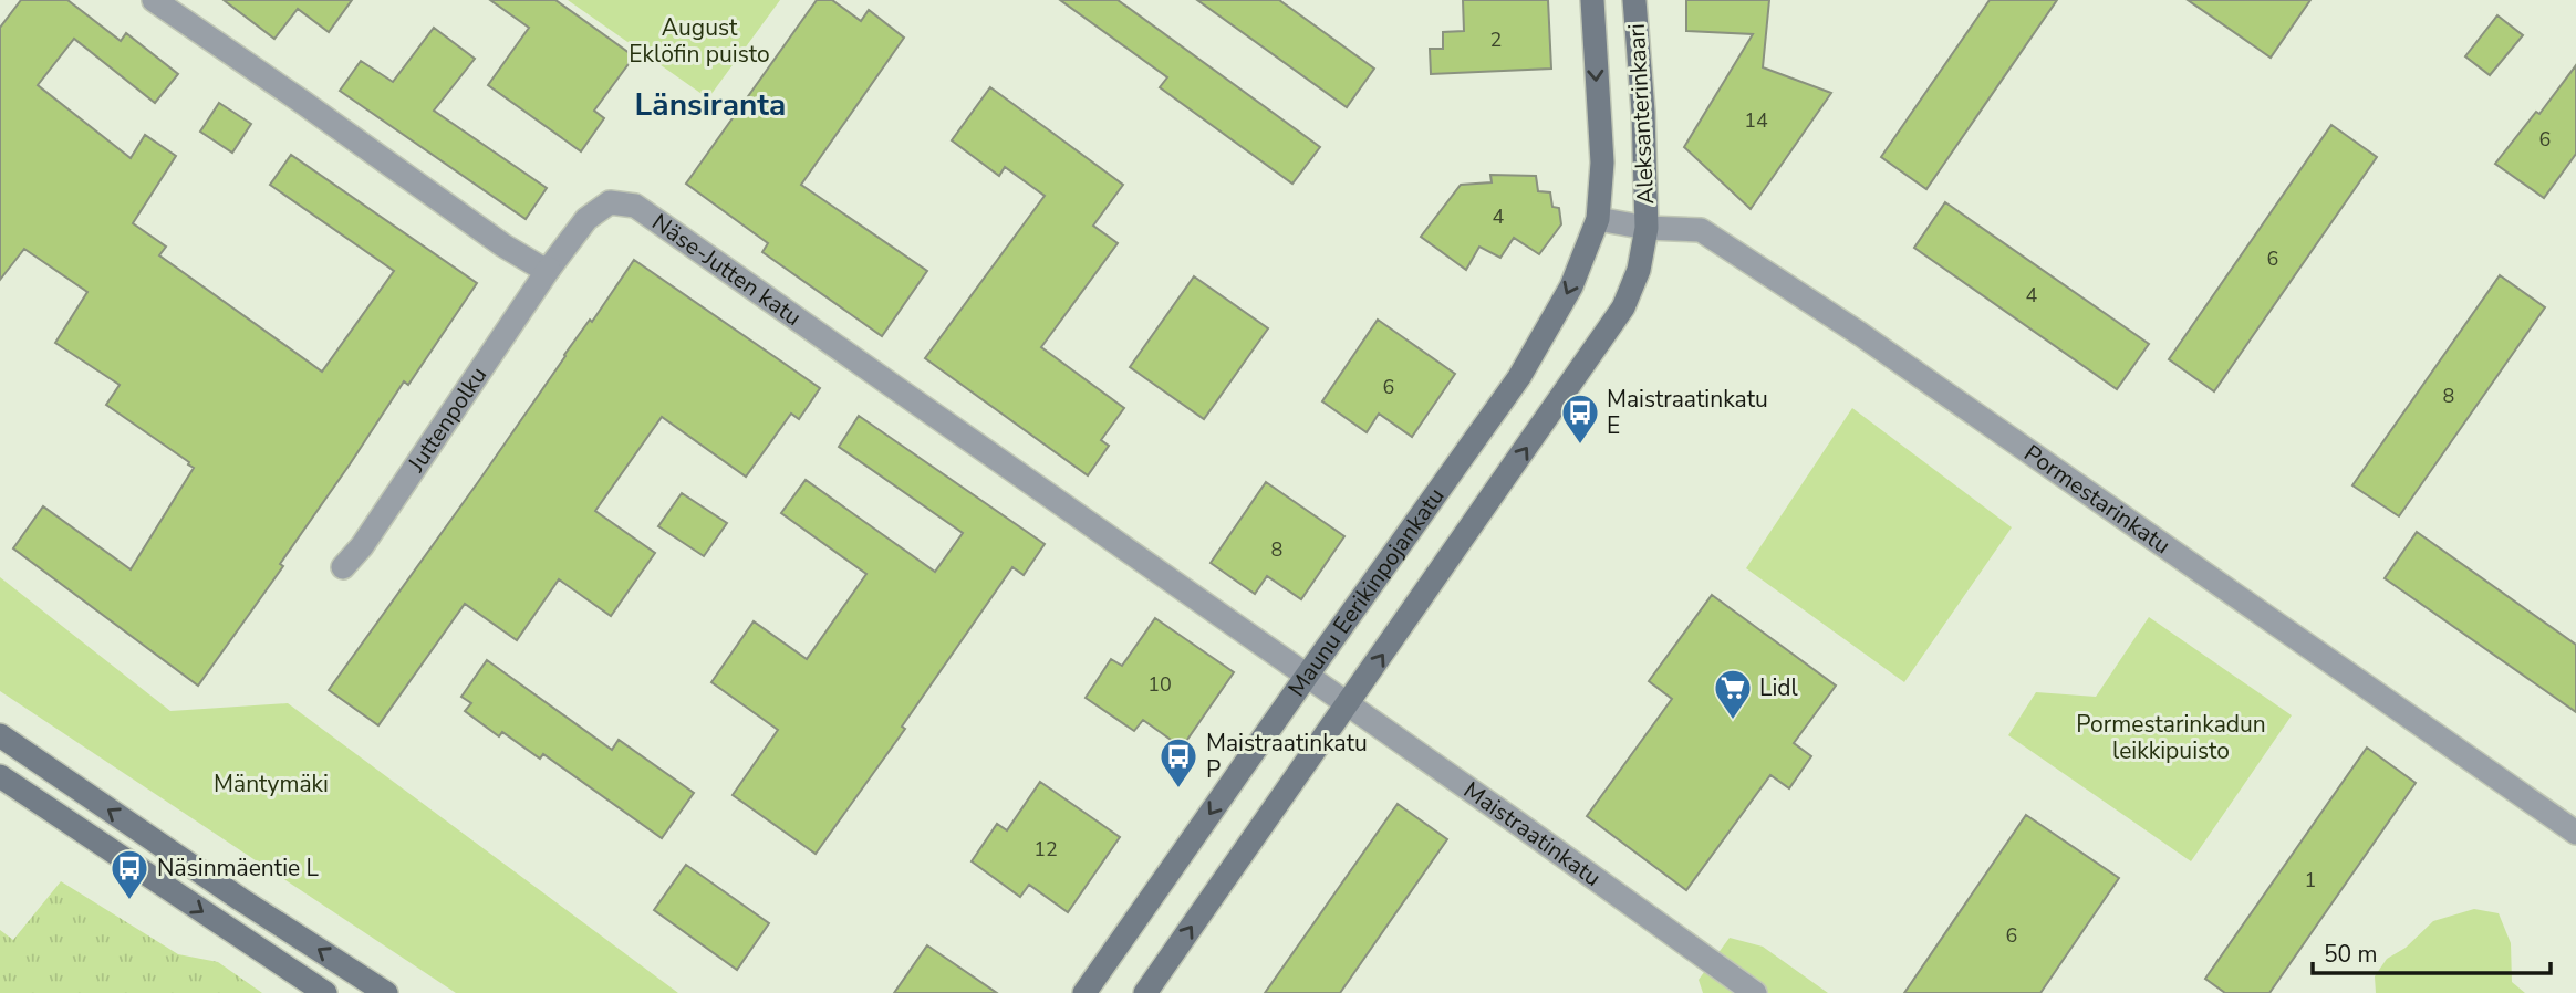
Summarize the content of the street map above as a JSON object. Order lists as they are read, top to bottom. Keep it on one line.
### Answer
{"streets":{"street":["Aleksanterinkaari","Näse-Jutten katu","Juttenpolku","Pormestarinkatu","Maunu Eerikinpojankatu","Maistraatinkatu"]},"crossings":[["Aleksanterinkaari","Pormestarinkatu"],["Aleksanterinkaari","Maunu Eerikinpojankatu"],["Näse-Jutten katu","Juttenpolku"],["Näse-Jutten katu","Maunu Eerikinpojankatu"],["Näse-Jutten katu","Maistraatinkatu"],["Pormestarinkatu","Maunu Eerikinpojankatu"],["Maunu Eerikinpojankatu","Maistraatinkatu"]],"districts":["Länsiranta"],"parks":["August Eklöfin puisto","Pormestarinkadun leikkipuisto","Mäntymäki"],"places":{"bus stop":["Maistraatinkatu E","Maistraatinkatu P","Näsinmäentie L"],"supermarket":["Lidl"]},"house_numbers":["2","14","6","4","6","4","6","8","8","10","12","1","6"],"scale_bar":"50 m"}
